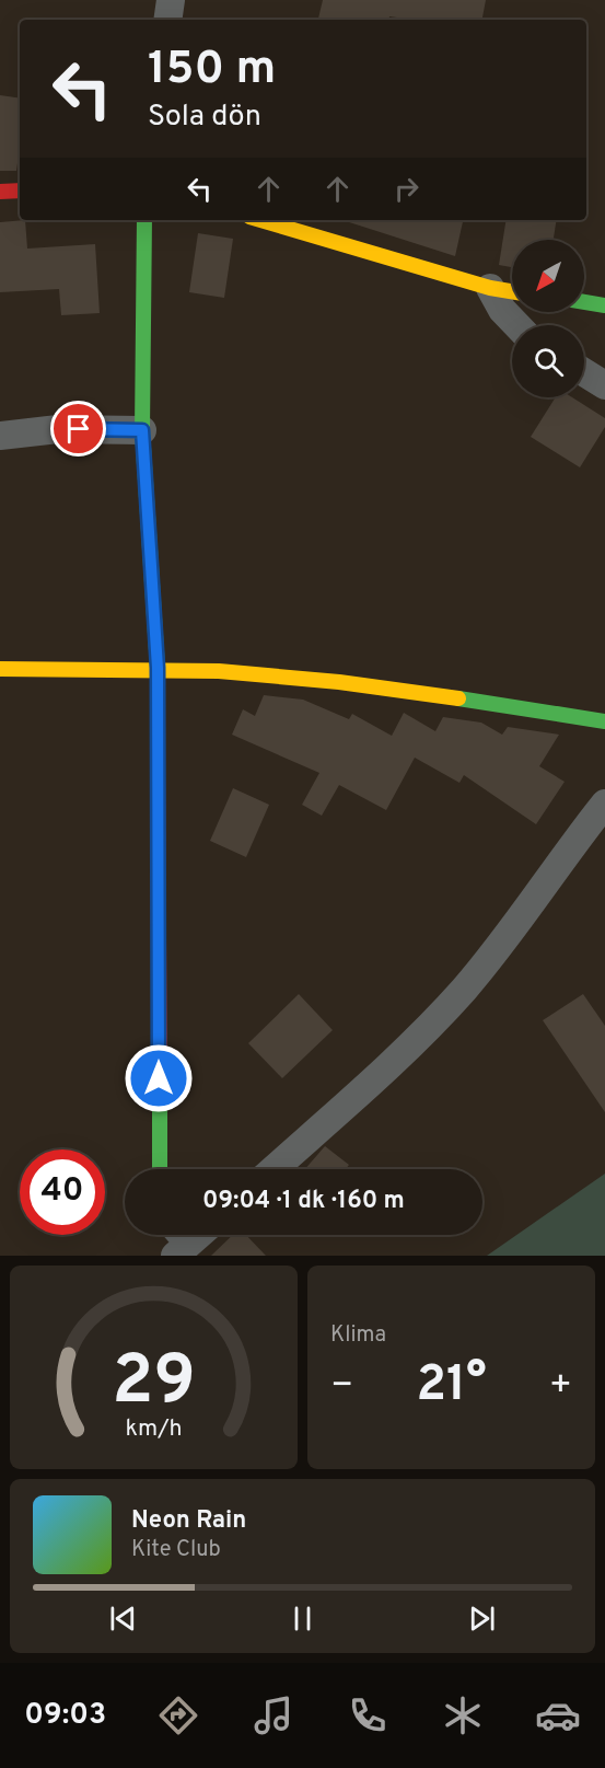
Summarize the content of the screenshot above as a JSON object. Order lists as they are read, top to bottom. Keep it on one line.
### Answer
{"north":"bottom left","page":{"turn":["150 m","Sola dön"],"limit":"40","trip":"09:04 · 1 dk · 160 m","tile":"Klima","heat":["−","21°","+"],"song":["Neon Rain","Kite Club"],"tabs":"09:03","gauge":["29","km/h"]}}
